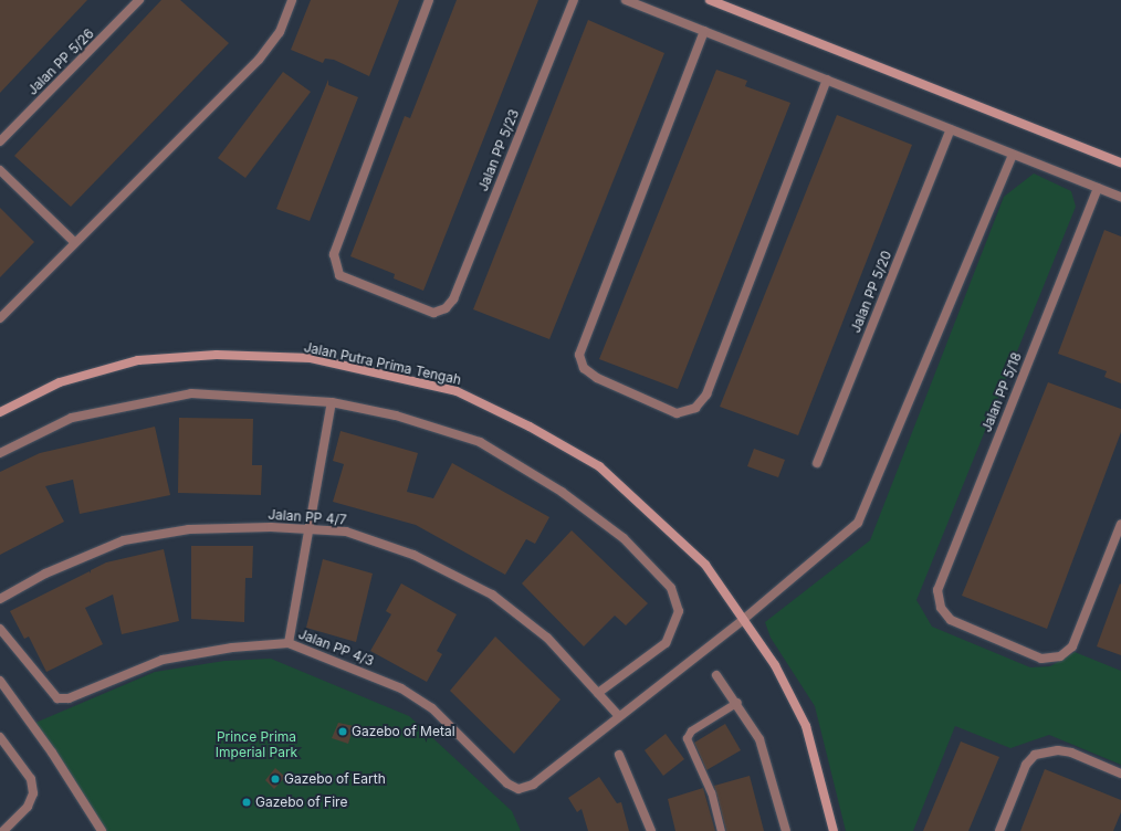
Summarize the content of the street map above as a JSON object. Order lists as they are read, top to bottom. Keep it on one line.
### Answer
{"streets":{"street":["Jalan PP 5/26","Jalan PP 5/23","Jalan PP 5/20","Jalan Putra Prima Tengah","Jalan PP 5/18","Jalan PP 4/7","Jalan PP 4/3"]},"crossings":[["Jalan PP 4/7","Jalan PP 4/3"]],"parks":["Prince Prima Imperial Park"],"places":["Gazebo of Metal","Gazebo of Earth","Gazebo of Fire"]}
